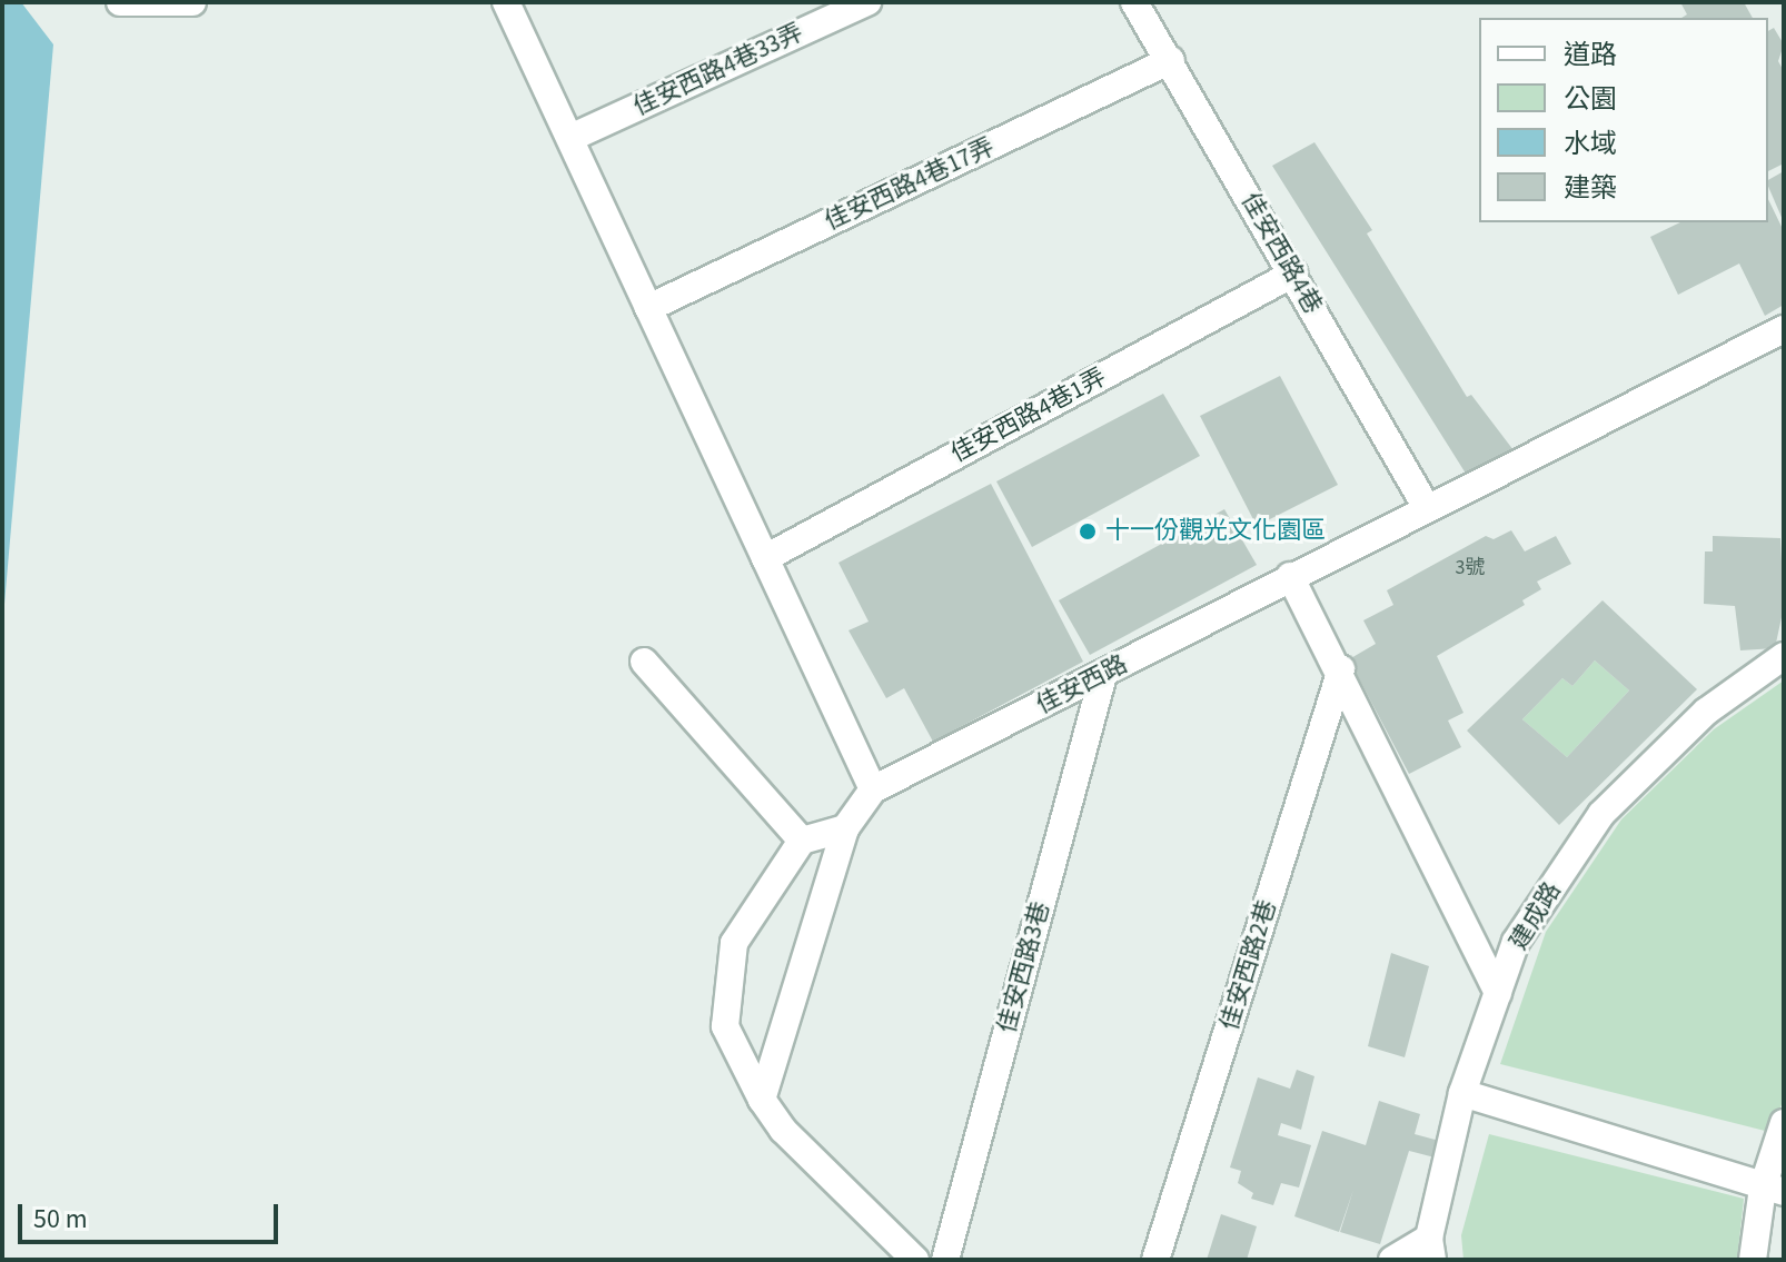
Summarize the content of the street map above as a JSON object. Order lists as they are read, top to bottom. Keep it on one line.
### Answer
{"streets":{"street":["佳安西路4巷33弄","佳安西路4巷17弄","佳安西路4巷","佳安西路4巷1弄","佳安西路","建成路","佳安西路2巷","佳安西路3巷"]},"crossings":[["佳安西路4巷17弄","佳安西路4巷"],["佳安西路4巷","佳安西路4巷1弄"],["佳安西路4巷","佳安西路"],["佳安西路","佳安西路3巷"]],"places":["十一份觀光文化園區"],"house_numbers":["3號"],"legend":["道路","公園","水域","建築"],"scale_bar":"50 m"}
